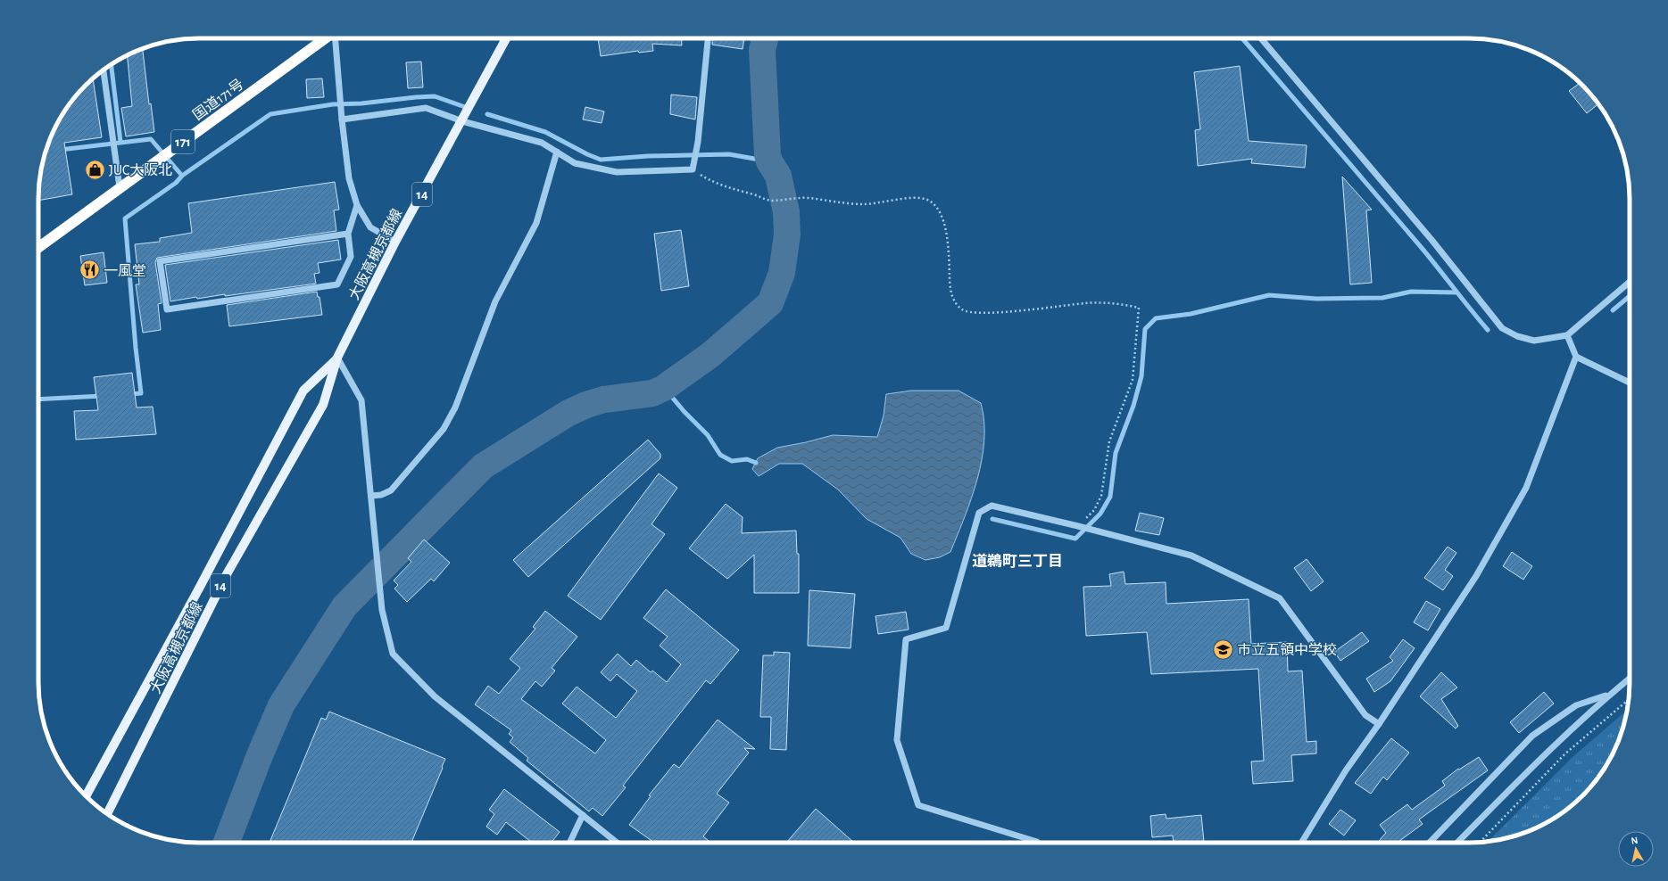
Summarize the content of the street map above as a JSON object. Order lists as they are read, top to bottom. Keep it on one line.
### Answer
{"streets":{"highway":["国道171号","171"],"main road":["14","大阪高槻京都線"]},"districts":["道鵜町三丁目"],"places":{"shop":["JUC大阪北"],"restaurant":["一風堂"],"school or university":["市立五領中学校"]},"north":"top"}
